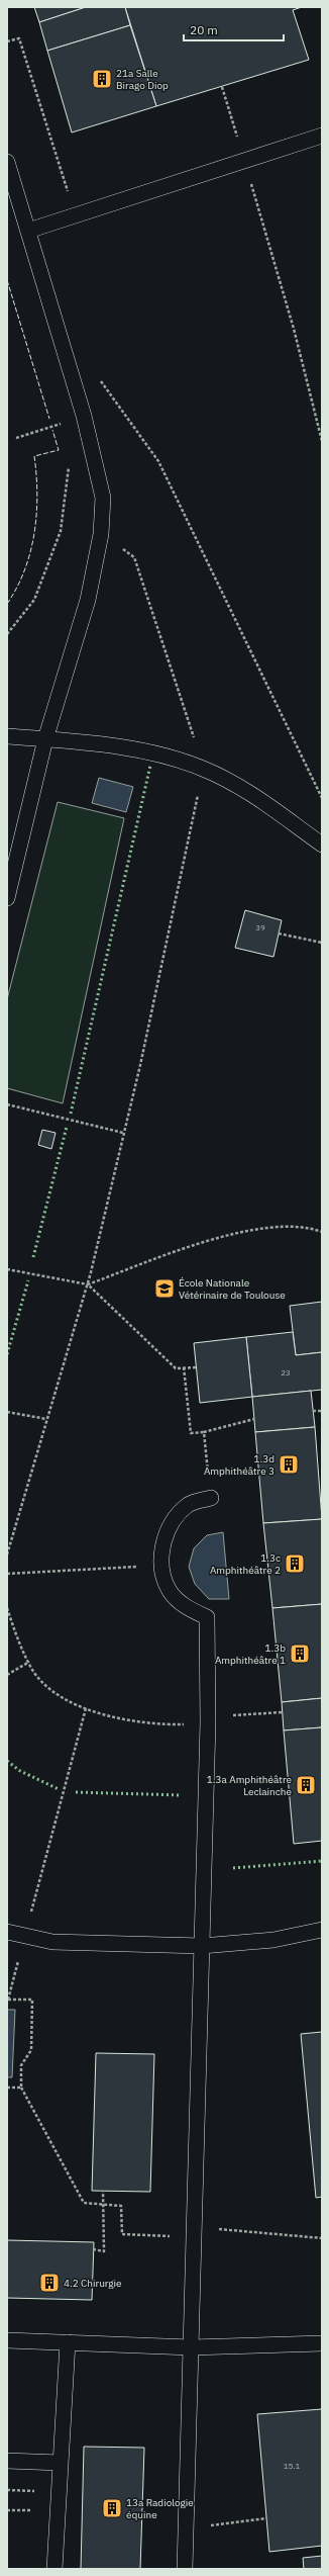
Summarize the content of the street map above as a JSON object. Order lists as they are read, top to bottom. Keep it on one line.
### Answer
{"places":{"building":["21a Salle Birago Diop","1.3d Amphithéâtre 3","1.3c Amphithéâtre 2","1.3b Amphithéâtre 1","1.3a Amphithéâtre Leclainche","4.2 Chirurgie","13a Radiologie équine"],"school or university":["École Nationale Vétérinaire de Toulouse"]},"house_numbers":["39","23","15.1"],"scale_bar":"20 m"}
